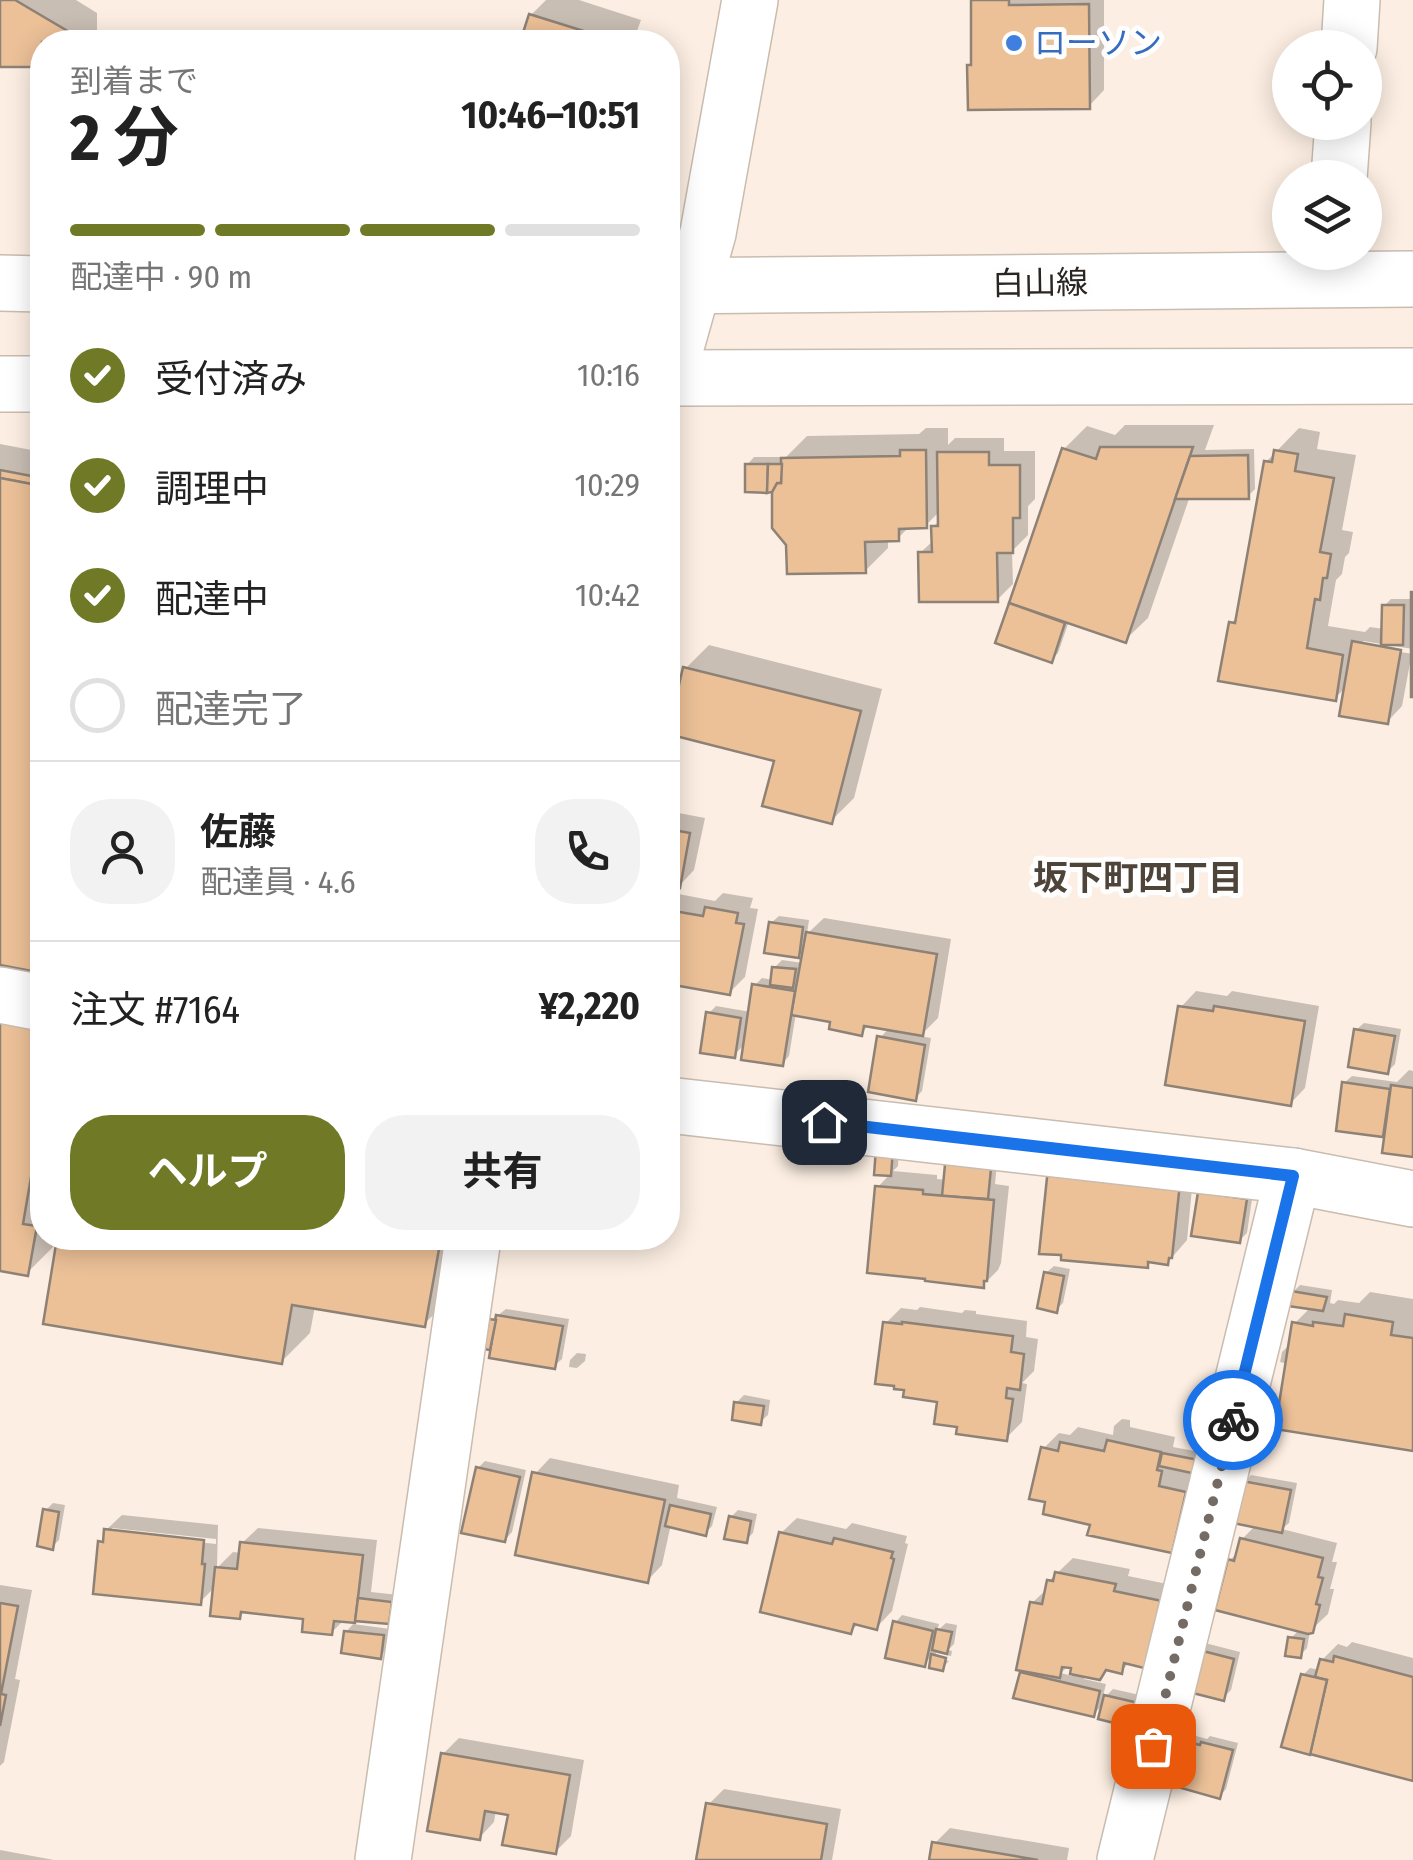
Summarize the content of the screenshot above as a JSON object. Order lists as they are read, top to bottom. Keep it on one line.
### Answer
{"streets":{"street":["白山線"]},"districts":["坂下町四丁目"],"places":["ローソン"],"page":{"heading":["2 分","到着まで","10:46–10:51"],"panel":["佐藤","配達員 · 4.6","注文 #7164","¥2,220"],"bar":"配達中 · 90 m","list":[["受付済み","10:16"],["調理中","10:29"],["配達中","10:42"],"配達完了"],"buttons":["ヘルプ","共有"]}}
